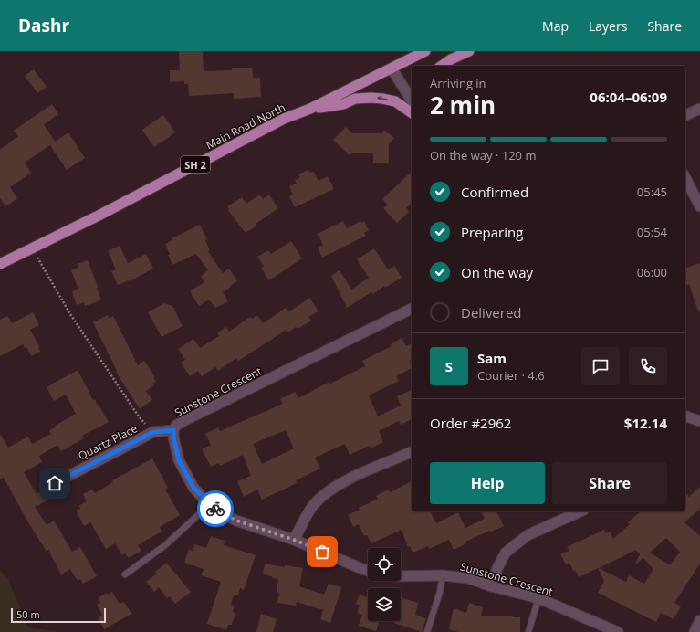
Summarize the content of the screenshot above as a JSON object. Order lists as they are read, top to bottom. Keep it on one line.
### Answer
{"streets":{"highway":["Main Road North","SH 2"],"street":["Sunstone Crescent","Quartz Place"]},"crossings":[["Sunstone Crescent","Quartz Place"]],"scale_bar":"50 m","page":{"header":"Dashr","nav":["Map","Layers","Share"],"heading":["2 min","Arriving in","06:04–06:09"],"panel":["Sam","Courier · 4.6","Order #2962","$12.14"],"bar":"On the way · 120 m","list":[["Confirmed","05:45"],["Preparing","05:54"],["On the way","06:00"],"Delivered"],"round":"S","buttons":["Help","Share"],"scale":"50 m"}}
